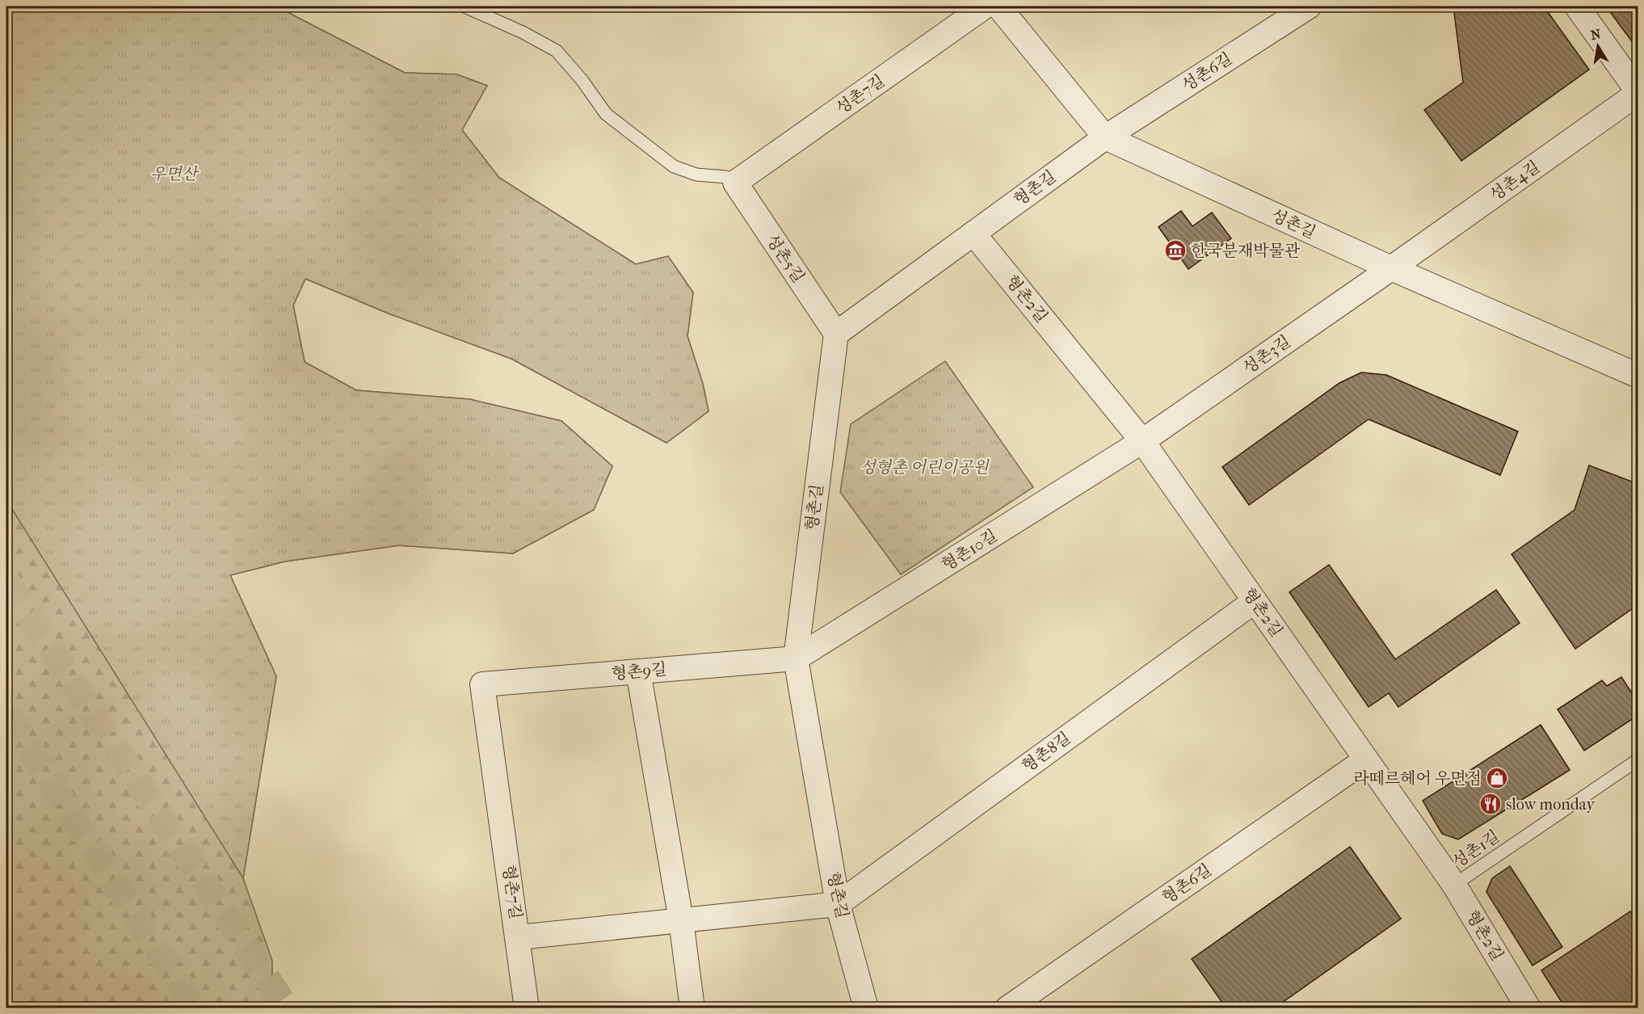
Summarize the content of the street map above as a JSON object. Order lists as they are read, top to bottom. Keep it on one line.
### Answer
{"streets":{"street":["성촌6길","성촌7길","성촌4길","형촌길","성촌길","성촌5길","형촌2길","성촌3길","형촌10길","형촌9길","형촌8길","형촌6길","형촌7길"],"lane":["성촌1길"]},"crossings":[["성촌6길","형촌길"],["성촌6길","성촌길"],["성촌7길","성촌5길"],["성촌4길","성촌길"],["성촌4길","성촌3길"],["형촌길","성촌길"],["형촌길","성촌5길"],["형촌길","형촌2길"],["형촌길","형촌10길"],["형촌길","형촌9길"],["형촌길","형촌8길"],["형촌길","형촌7길"],["성촌길","성촌3길"],["형촌2길","성촌3길"],["형촌2길","형촌10길"],["형촌2길","형촌8길"],["형촌2길","성촌1길"],["형촌2길","형촌6길"],["성촌3길","형촌10길"],["형촌10길","형촌9길"],["형촌9길","형촌7길"],["형촌8길","형촌7길"]],"parks":["우면산","성형촌 어린이공원"],"places":{"museum":["한국분재박물관"],"shop":["라떼르헤어 우면점"],"restaurant":["slow monday"]},"north":"top"}
